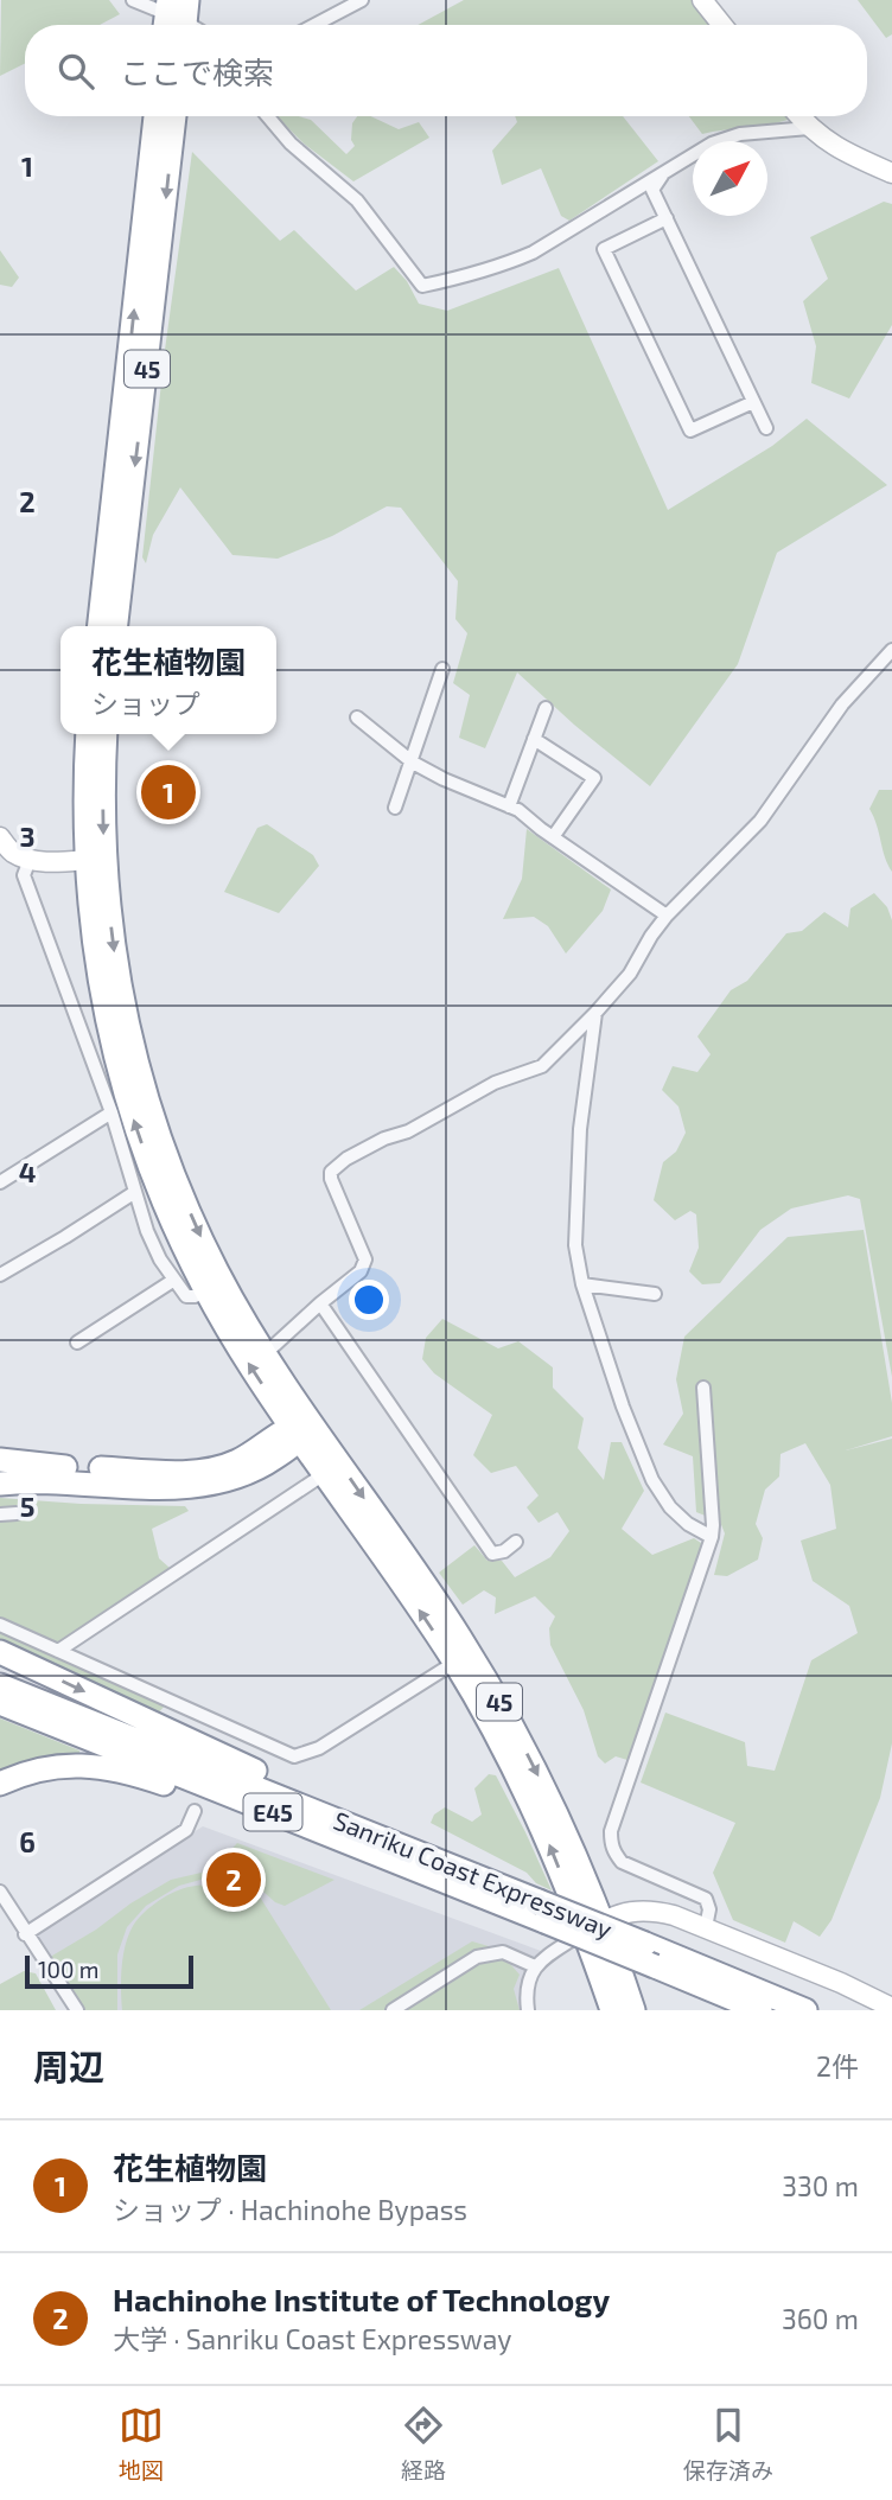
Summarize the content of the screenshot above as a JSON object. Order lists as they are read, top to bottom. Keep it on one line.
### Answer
{"streets":{"highway":["45","E45","Sanriku Coast Expressway"]},"scale_bar":"100 m","north":"top right","page":{"search":"ここで検索","popup":["花生植物園","ショップ"],"pins":["1","2"],"scale":"100 m","heading":["周辺","2件"],"list":[{"mark":"1","name":"花生植物園","note":"ショップ · Hachinohe Bypass","value":"330 m"},{"mark":"2","name":"Hachinohe Institute of Technology","note":"大学 · Sanriku Coast Expressway","value":"360 m"}],"nav":["地図","経路","保存済み"]},"grid":{"rows":["1","2","3","4","5","6"]}}
